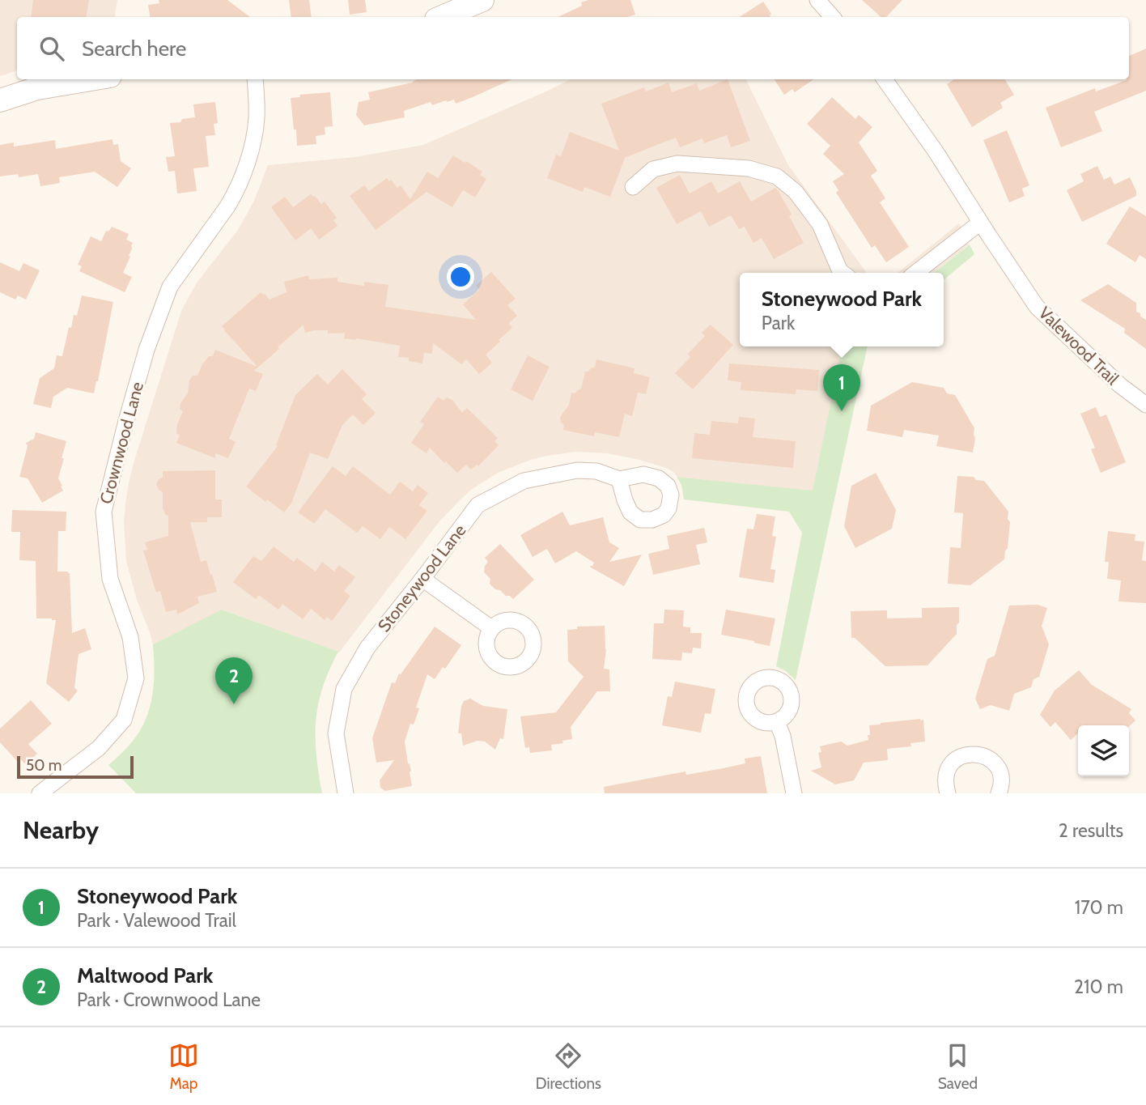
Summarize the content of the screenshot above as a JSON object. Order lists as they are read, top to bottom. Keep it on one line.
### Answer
{"streets":{"street":["Valewood Trail","Crownwood Lane","Stoneywood Lane"]},"scale_bar":"50 m","page":{"search":"Search here","popup":["Stoneywood Park","Park"],"pins":["1","2"],"scale":"50 m","heading":["Nearby","2 results"],"list":[{"mark":"1","name":"Stoneywood Park","note":"Park · Valewood Trail","value":"170 m"},{"mark":"2","name":"Maltwood Park","note":"Park · Crownwood Lane","value":"210 m"}],"nav":["Map","Directions","Saved"]}}
